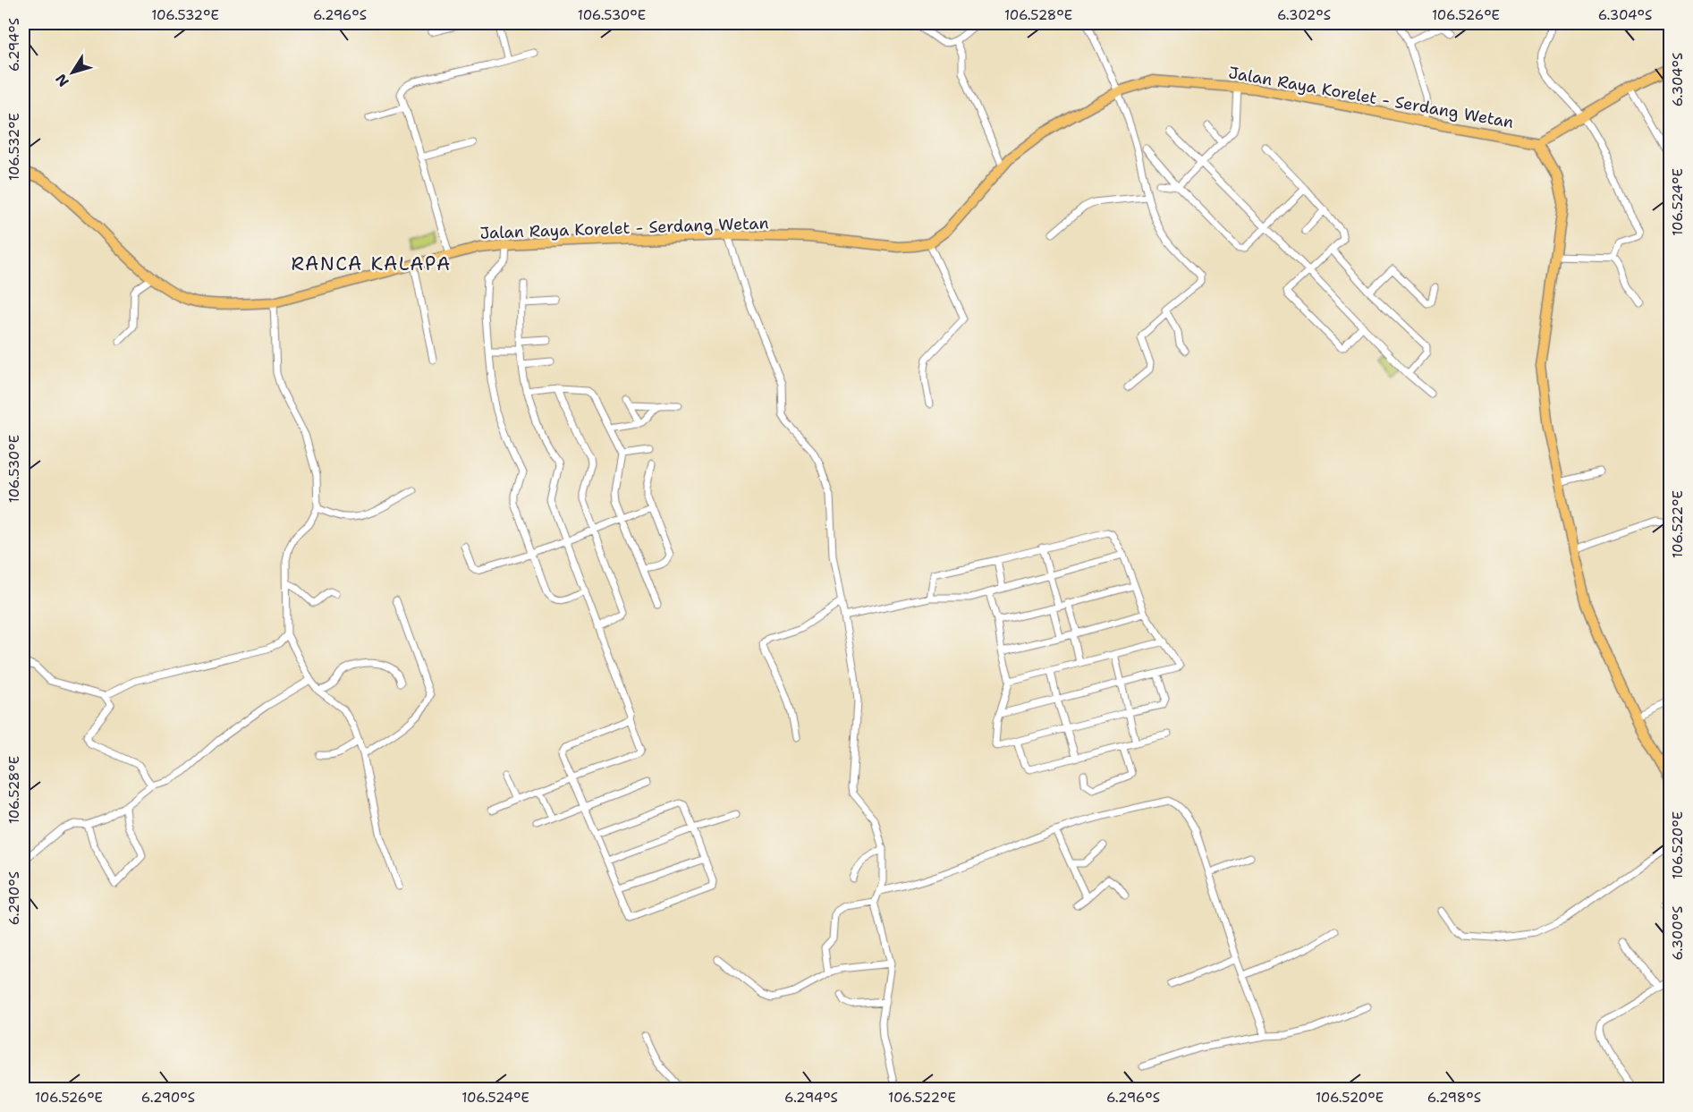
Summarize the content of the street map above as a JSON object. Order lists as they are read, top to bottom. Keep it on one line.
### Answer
{"streets":{"main road":["Jalan Raya Korelet - Serdang Wetan"]},"districts":["RANCA KALAPA"],"north":"bottom left","coordinates":["106.532°E","6.296°S","106.530°E","106.528°E","6.302°S","106.526°E","6.304°S","6.294°S","106.524°E","106.522°E","106.520°E","6.290°S","6.300°S","6.298°S"]}
